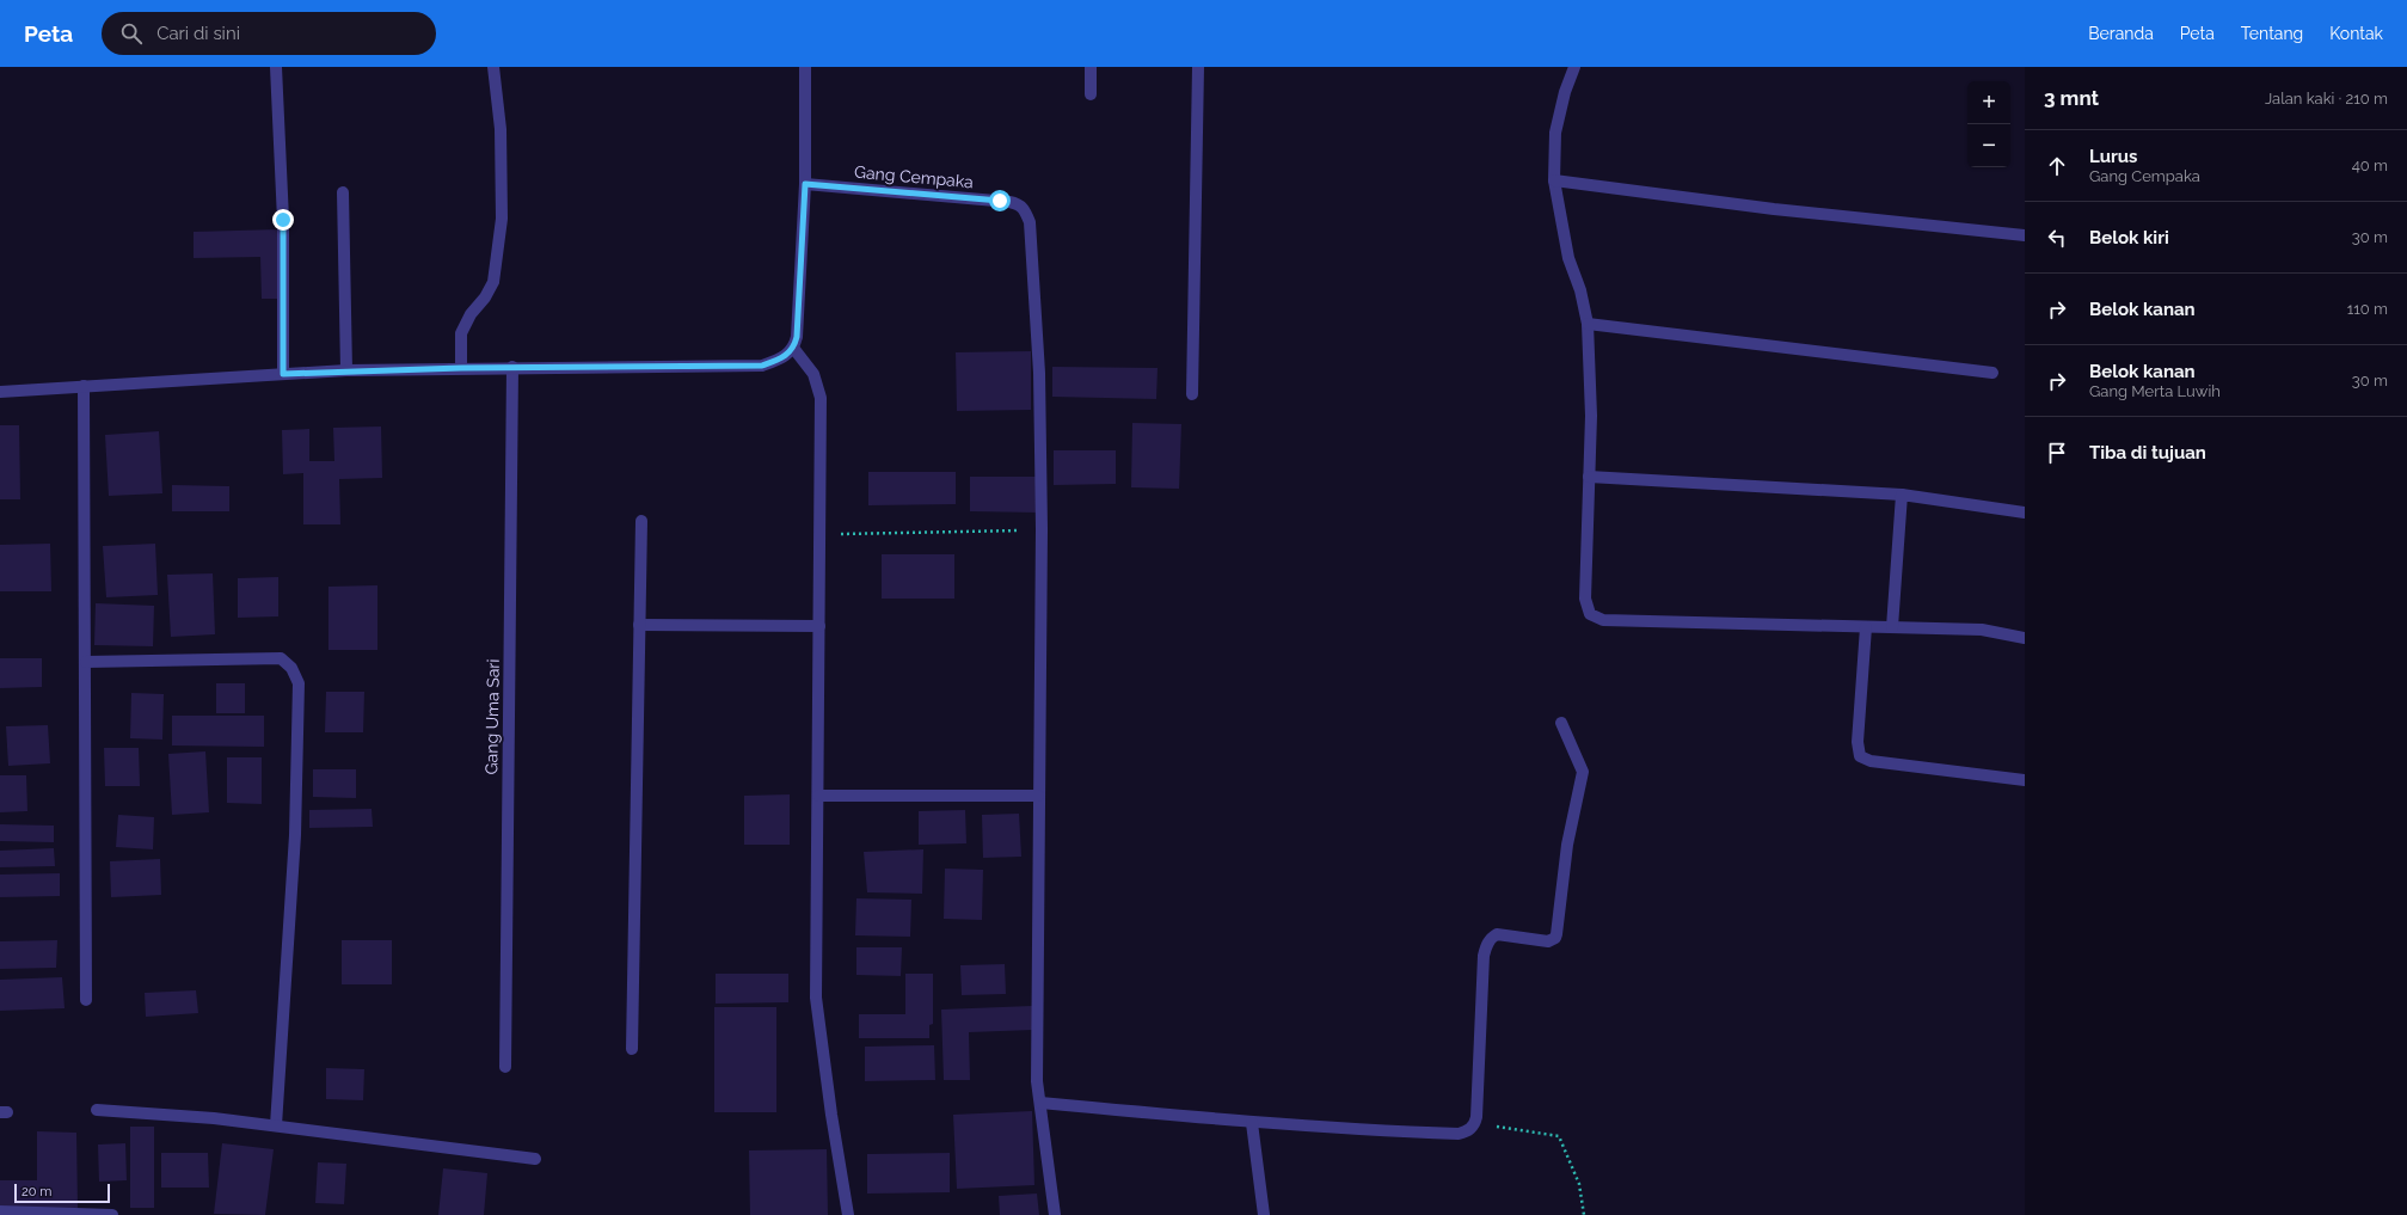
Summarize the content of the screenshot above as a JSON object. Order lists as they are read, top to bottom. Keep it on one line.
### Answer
{"streets":{"street":["Gang Cempaka","Gang Uma Sari"]},"scale_bar":"20 m","page":{"header":"Peta","search":"Cari di sini","nav":["Beranda","Peta","Tentang","Kontak"],"heading":["3 mnt","Jalan kaki · 210 m"],"map_buttons":["+","−"],"list":[["Lurus","Gang Cempaka","40 m"],["Belok kiri","30 m"],["Belok kanan","110 m"],["Belok kanan","Gang Merta Luwih","30 m"],"Tiba di tujuan"],"scale":"20 m"}}
